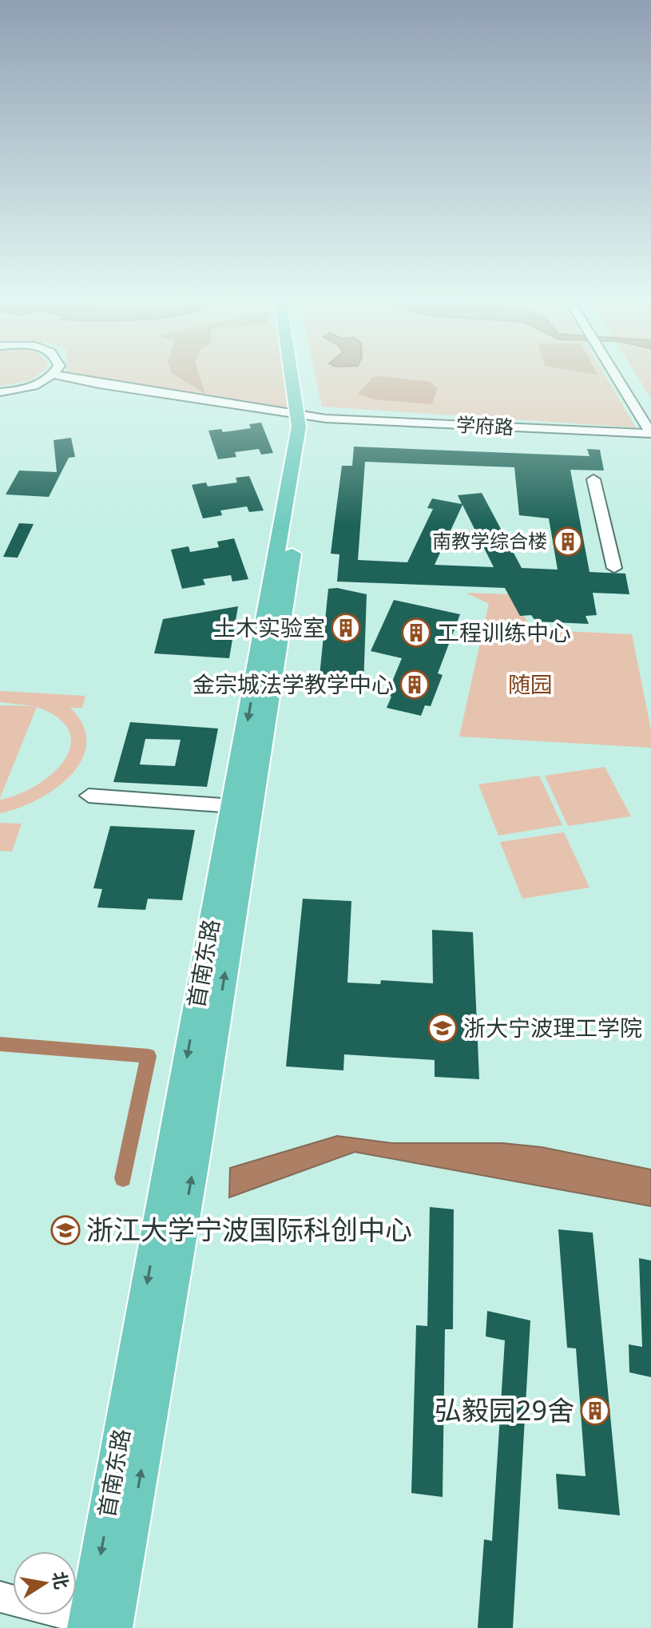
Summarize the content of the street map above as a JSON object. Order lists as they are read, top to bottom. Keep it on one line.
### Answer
{"streets":{"main road":["首南东路"],"street":["学府路"]},"crossings":[["学府路","首南东路"]],"parks":["随园"],"places":{"building":["南教学综合楼","土木实验室","工程训练中心","金宗城法学教学中心","弘毅园29舍"],"school or university":["浙大宁波理工学院","浙江大学宁波国际科创中心"]},"north":"right"}
